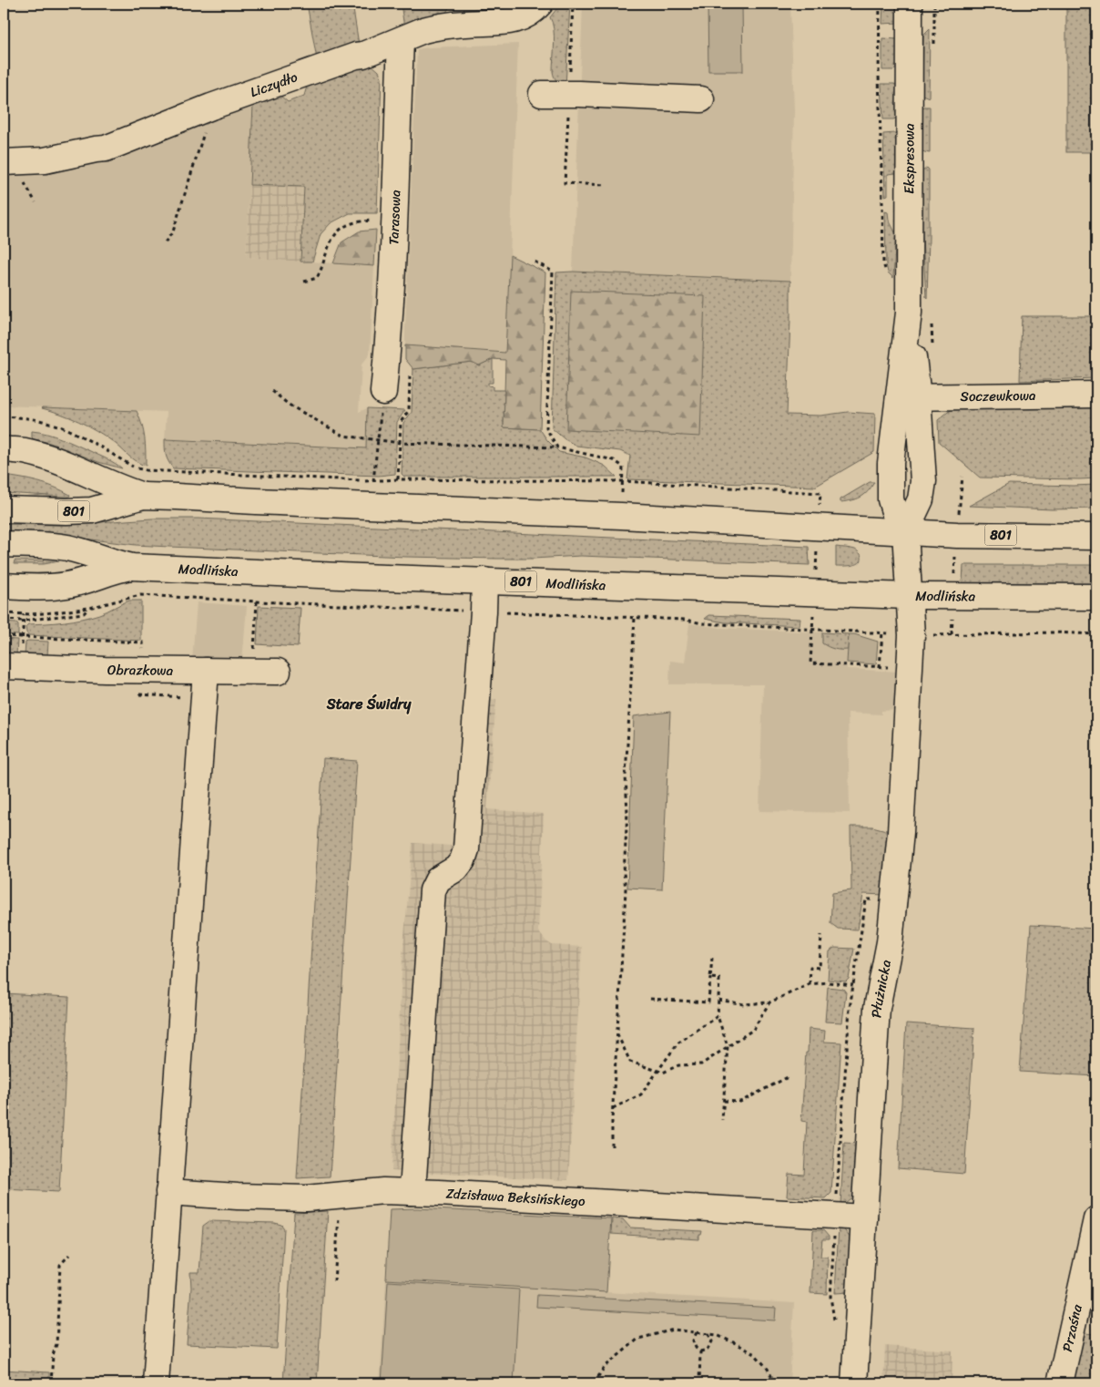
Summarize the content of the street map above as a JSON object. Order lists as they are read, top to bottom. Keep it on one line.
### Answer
{"streets":{"street":["Liczydło","Ekspresowa","Tarasowa","Soczewkowa","801","Modlińska","Obrazkowa","Płużnicka","Zdzisława Beksińskiego","Przaśna"]},"crossings":[["Liczydło","Tarasowa"],["Ekspresowa","Soczewkowa"],["Ekspresowa","801"],["Ekspresowa","Modlińska"],["Ekspresowa","Płużnicka"],["Modlińska","Płużnicka"],["Płużnicka","Zdzisława Beksińskiego"]],"districts":["Stare Świdry"]}
